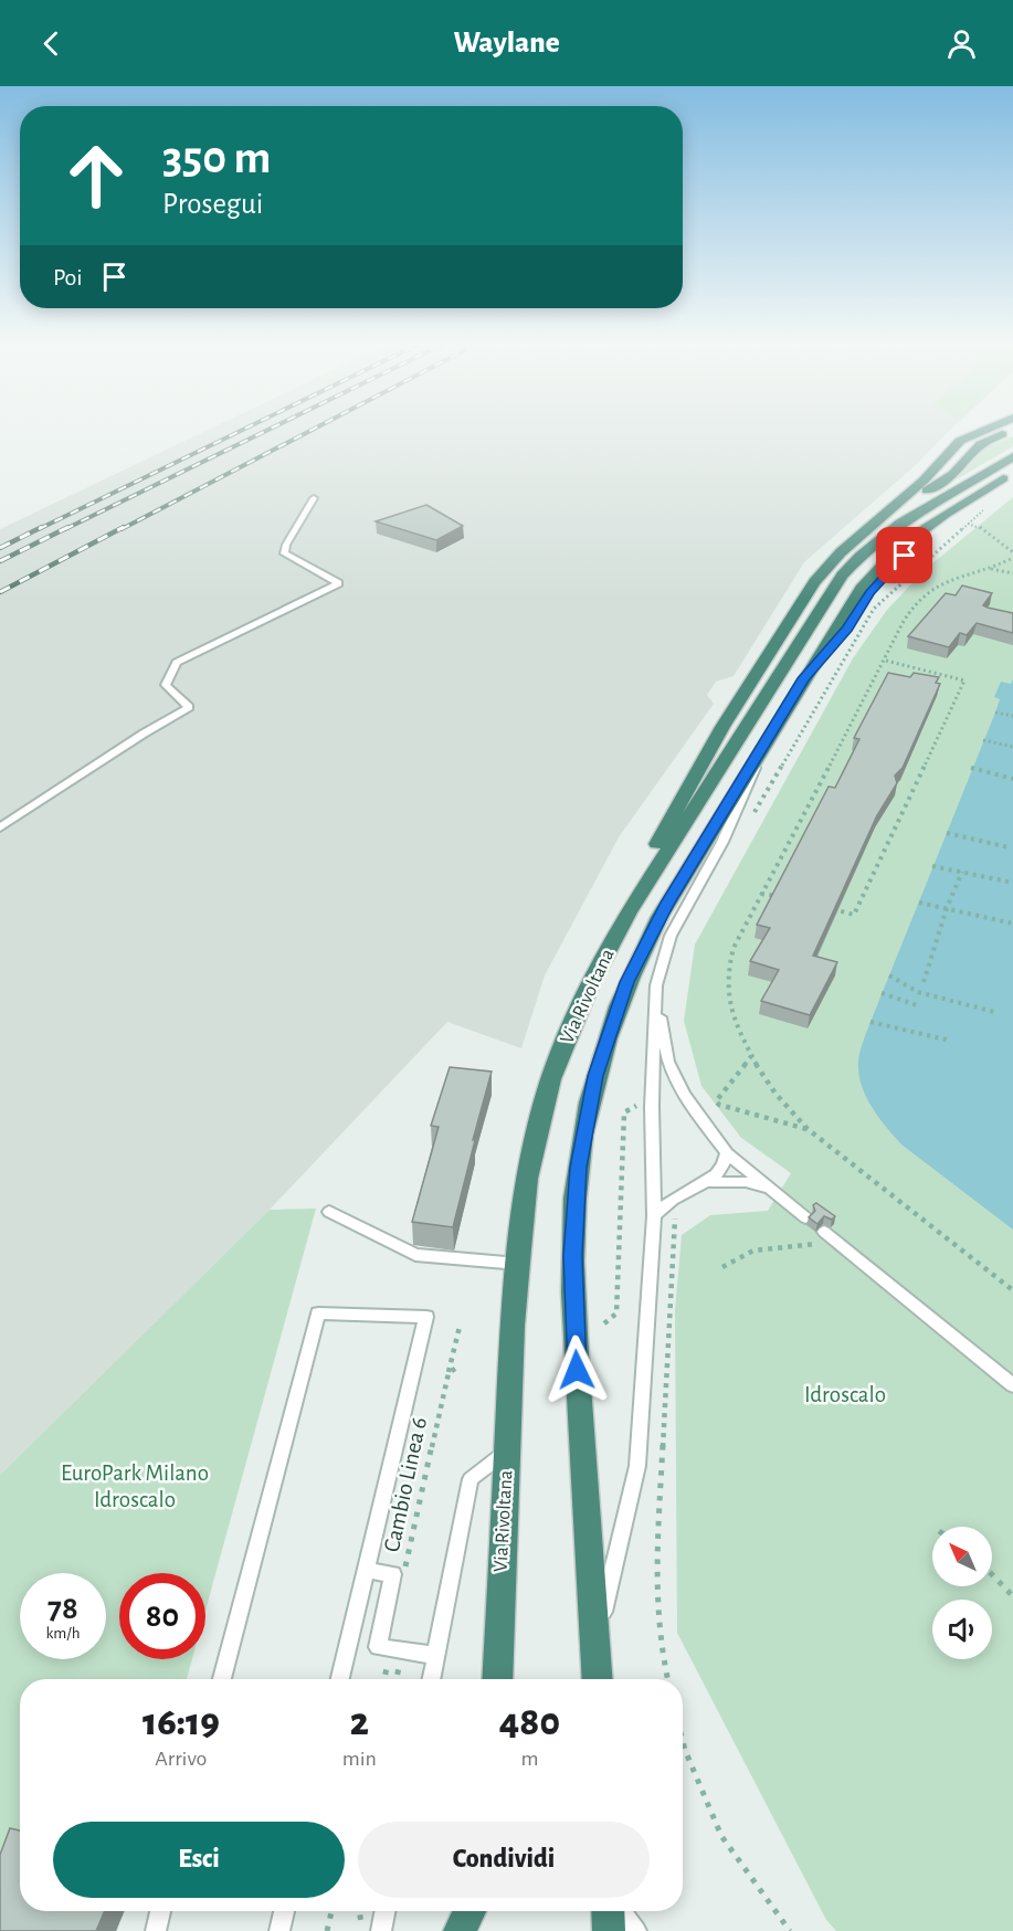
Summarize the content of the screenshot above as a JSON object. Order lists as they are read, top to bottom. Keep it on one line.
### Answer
{"streets":{"highway":["Via Rivoltana"],"path":["Cambio Linea 6"]},"parks":["Idroscalo","EuroPark Milano Idroscalo"],"north":"top left","page":{"header":"Waylane","turn":["350 m","Prosegui"],"then":"Poi","speed":"78 km/h","limit":"80","eta":["16:19","Arrivo","2","min","480","m"],"buttons":["Esci","Condividi"]}}
